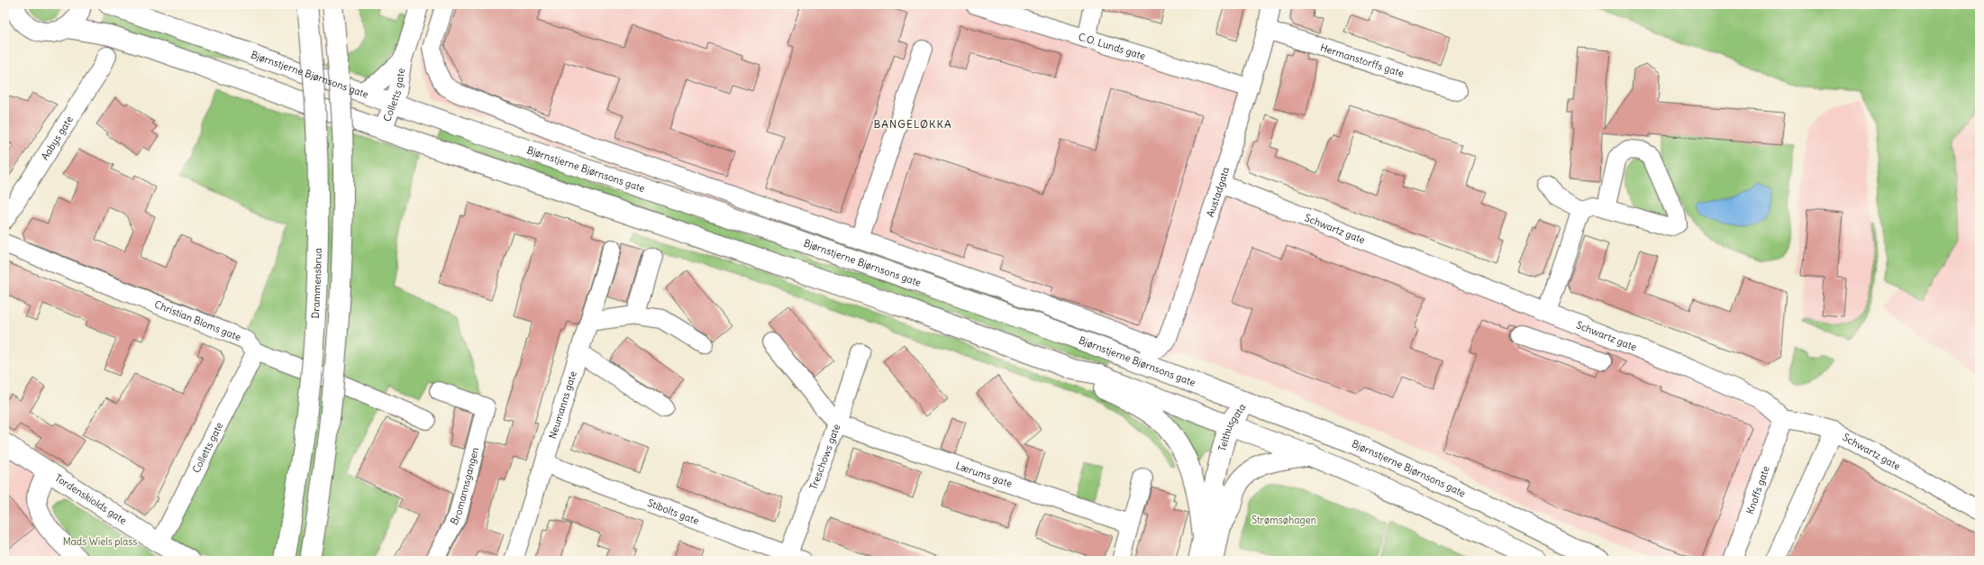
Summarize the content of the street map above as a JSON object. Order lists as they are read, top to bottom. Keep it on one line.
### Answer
{"streets":{"main road":["Bjørnstjerne Bjørnsons gate","Drammensbrua","Telthusgata","Tordenskiolds gate"],"street":["C.O. Lunds gate","Hermanstorffs gate","Colletts gate","Aabys gate","Austadgata","Schwartz gate","Christian Bloms gate","Neumanns gate","Treschows gate","Lærums gate","Bromannsgangen","Knoffs gate","Stibolts gate"]},"crossings":[["C.O. Lunds gate","Austadgata"],["Hermanstorffs gate","Austadgata"],["Bjørnstjerne Bjørnsons gate","Colletts gate"],["Bjørnstjerne Bjørnsons gate","Austadgata"],["Bjørnstjerne Bjørnsons gate","Telthusgata"],["Colletts gate","Christian Bloms gate"],["Colletts gate","Tordenskiolds gate"],["Austadgata","Schwartz gate"],["Schwartz gate","Knoffs gate"],["Neumanns gate","Stibolts gate"],["Treschows gate","Lærums gate"],["Treschows gate","Stibolts gate"]],"districts":["BANGELØKKA"],"parks":["Strømsøhagen","Mads Wiels plass"]}
